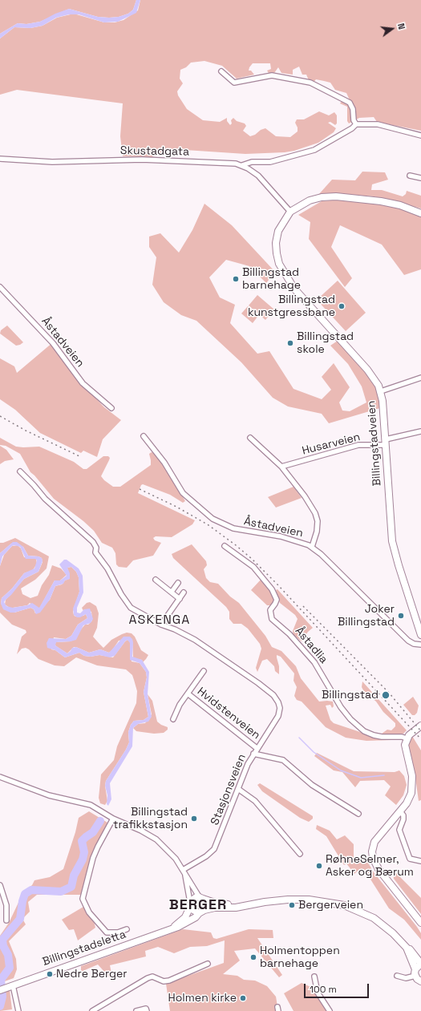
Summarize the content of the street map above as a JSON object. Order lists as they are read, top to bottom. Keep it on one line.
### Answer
{"streets":{"main road":["Billingstadveien","Billingstadsletta"],"street":["Skustadgata","Åstadveien","Husarveien","Åstadlia","Hvidstenveien","Stasjonsveien"]},"crossings":[["Skustadgata","Billingstadveien"],["Billingstadveien","Husarveien"],["Hvidstenveien","Stasjonsveien"]],"districts":["ASKENGA","BERGER"],"places":["Billingstad barnehage","Billingstad kunstgressbane","Billingstad skole","Joker Billingstad","Billingstad","Billingstad trafikkstasjon","RøhneSelmer, Asker og Bærum","Bergerveien","Holmentoppen barnehage","Nedre Berger","Holmen kirke"],"scale_bar":"100 m","north":"right"}
